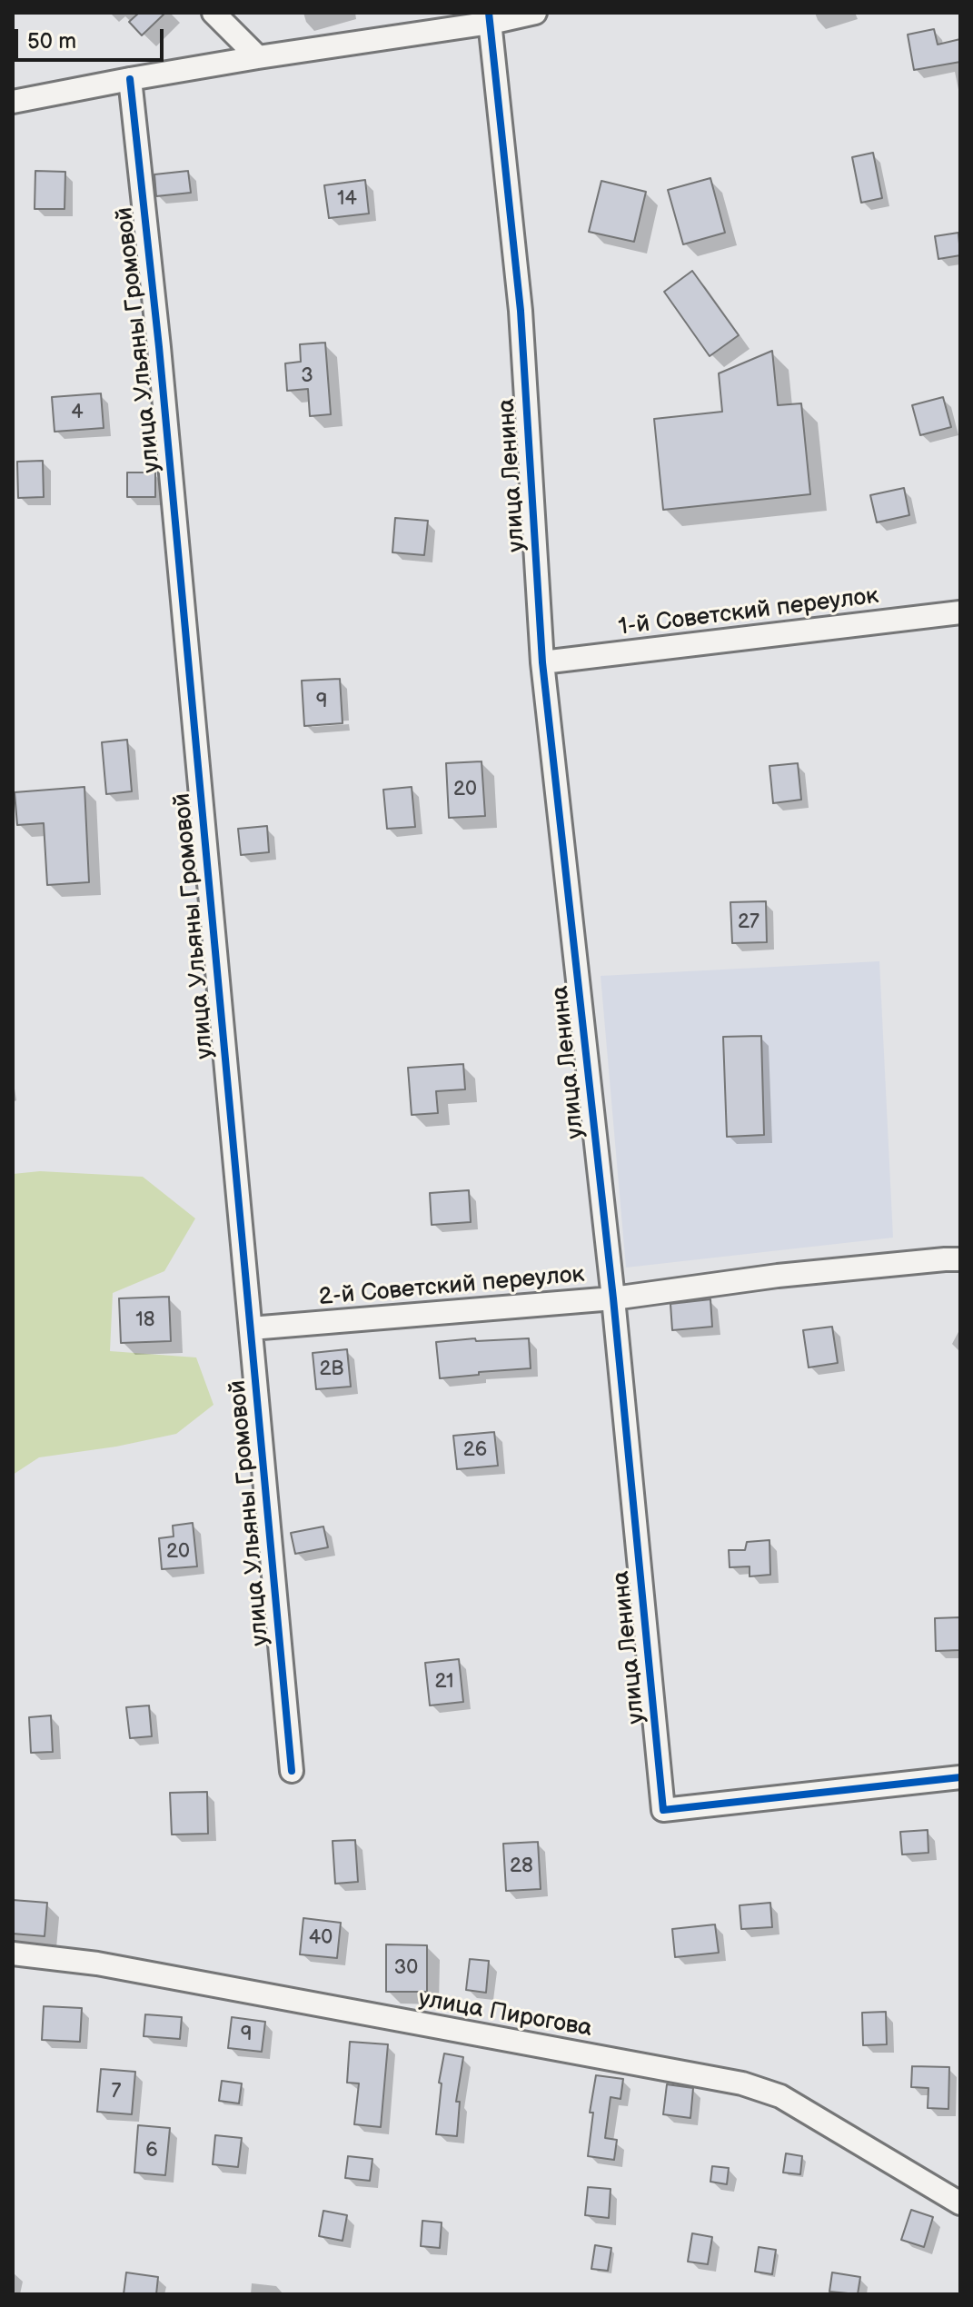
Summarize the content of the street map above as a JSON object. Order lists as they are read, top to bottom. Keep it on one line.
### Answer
{"streets":{"street":["улица Ульяны Громовой","улица Ленина","1-й Советский переулок","2-й Советский переулок","улица Пирогова"]},"crossings":[["улица Ульяны Громовой","2-й Советский переулок"],["улица Ленина","1-й Советский переулок"],["улица Ленина","2-й Советский переулок"]],"house_numbers":["14","3","4","9","20","27","18","2В","26","20","21","28","40","30","9","7","6"],"scale_bar":"50 m"}
